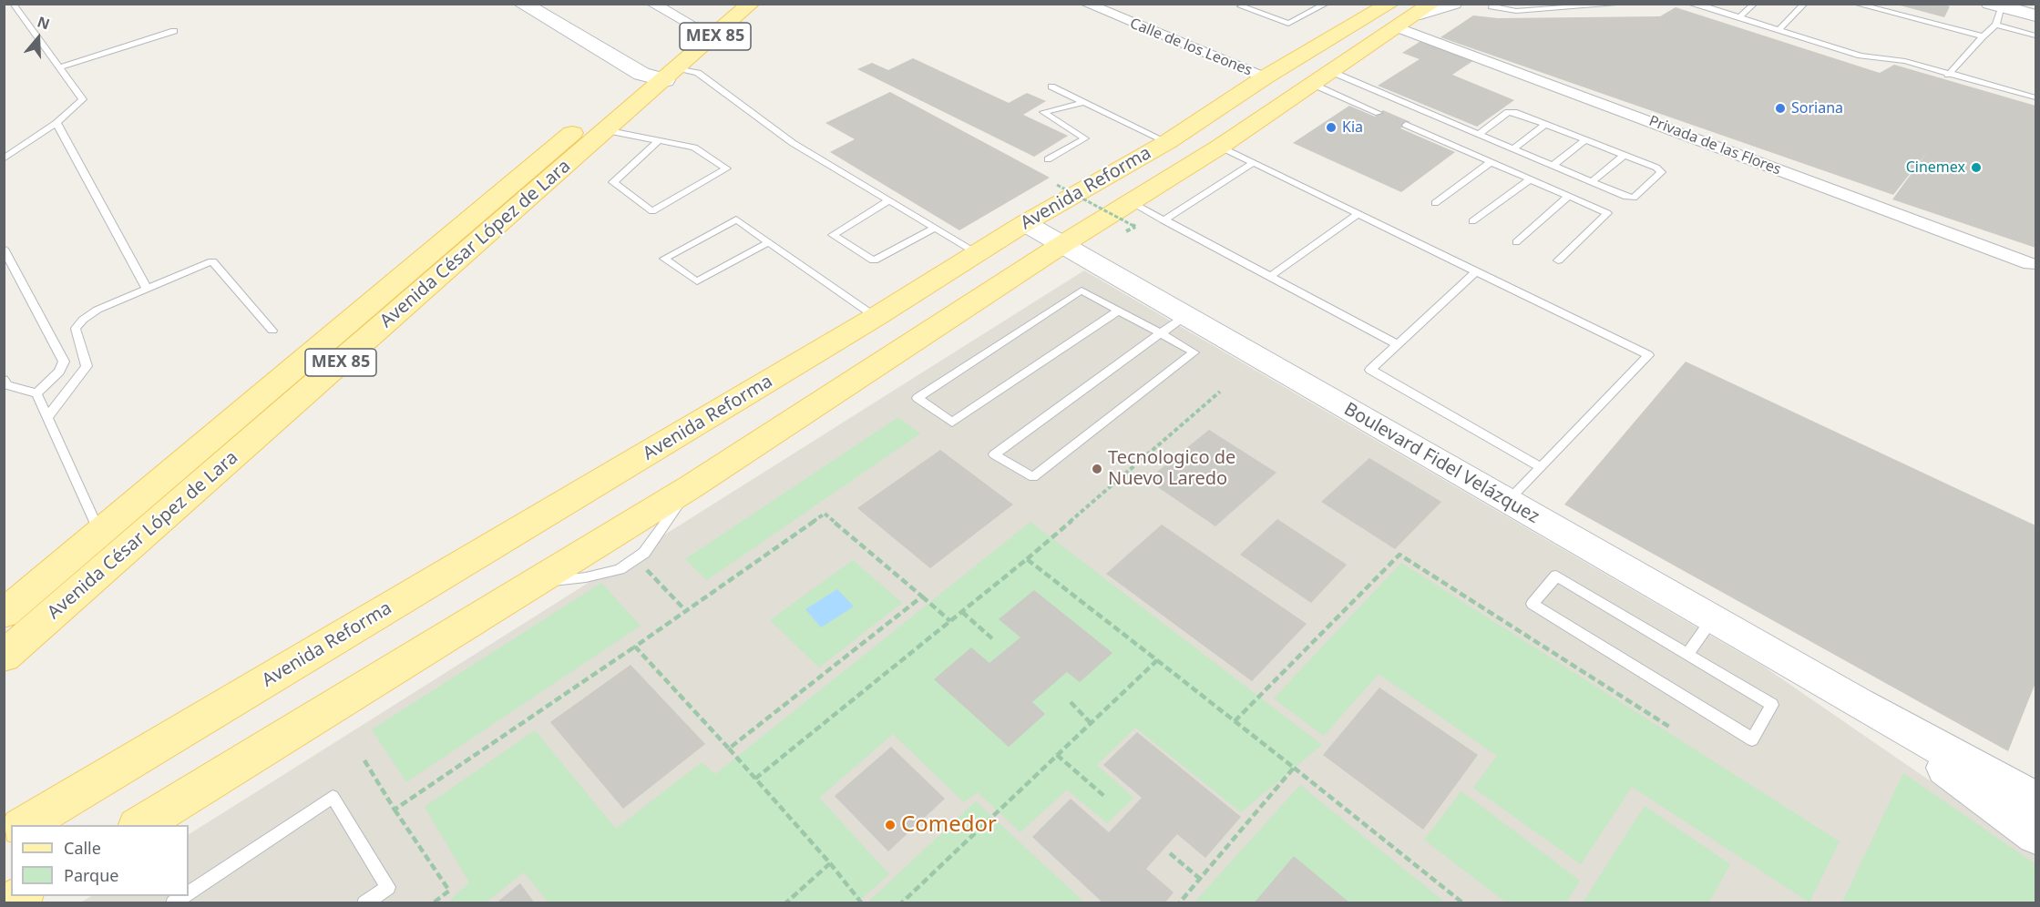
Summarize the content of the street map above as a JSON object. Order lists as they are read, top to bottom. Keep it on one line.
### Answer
{"streets":{"main road":["MEX 85","Avenida Reforma","Avenida César López de Lara"],"street":["Calle de los Leones","Privada de las Flores","Boulevard Fidel Velázquez"]},"crossings":[["Calle de los Leones","Avenida Reforma"],["Privada de las Flores","Avenida Reforma"],["Avenida Reforma","Boulevard Fidel Velázquez"]],"places":["Soriana","Kia","Cinemex","Tecnologico de Nuevo Laredo","Comedor"],"legend":["Calle","Parque"],"north":"top"}
